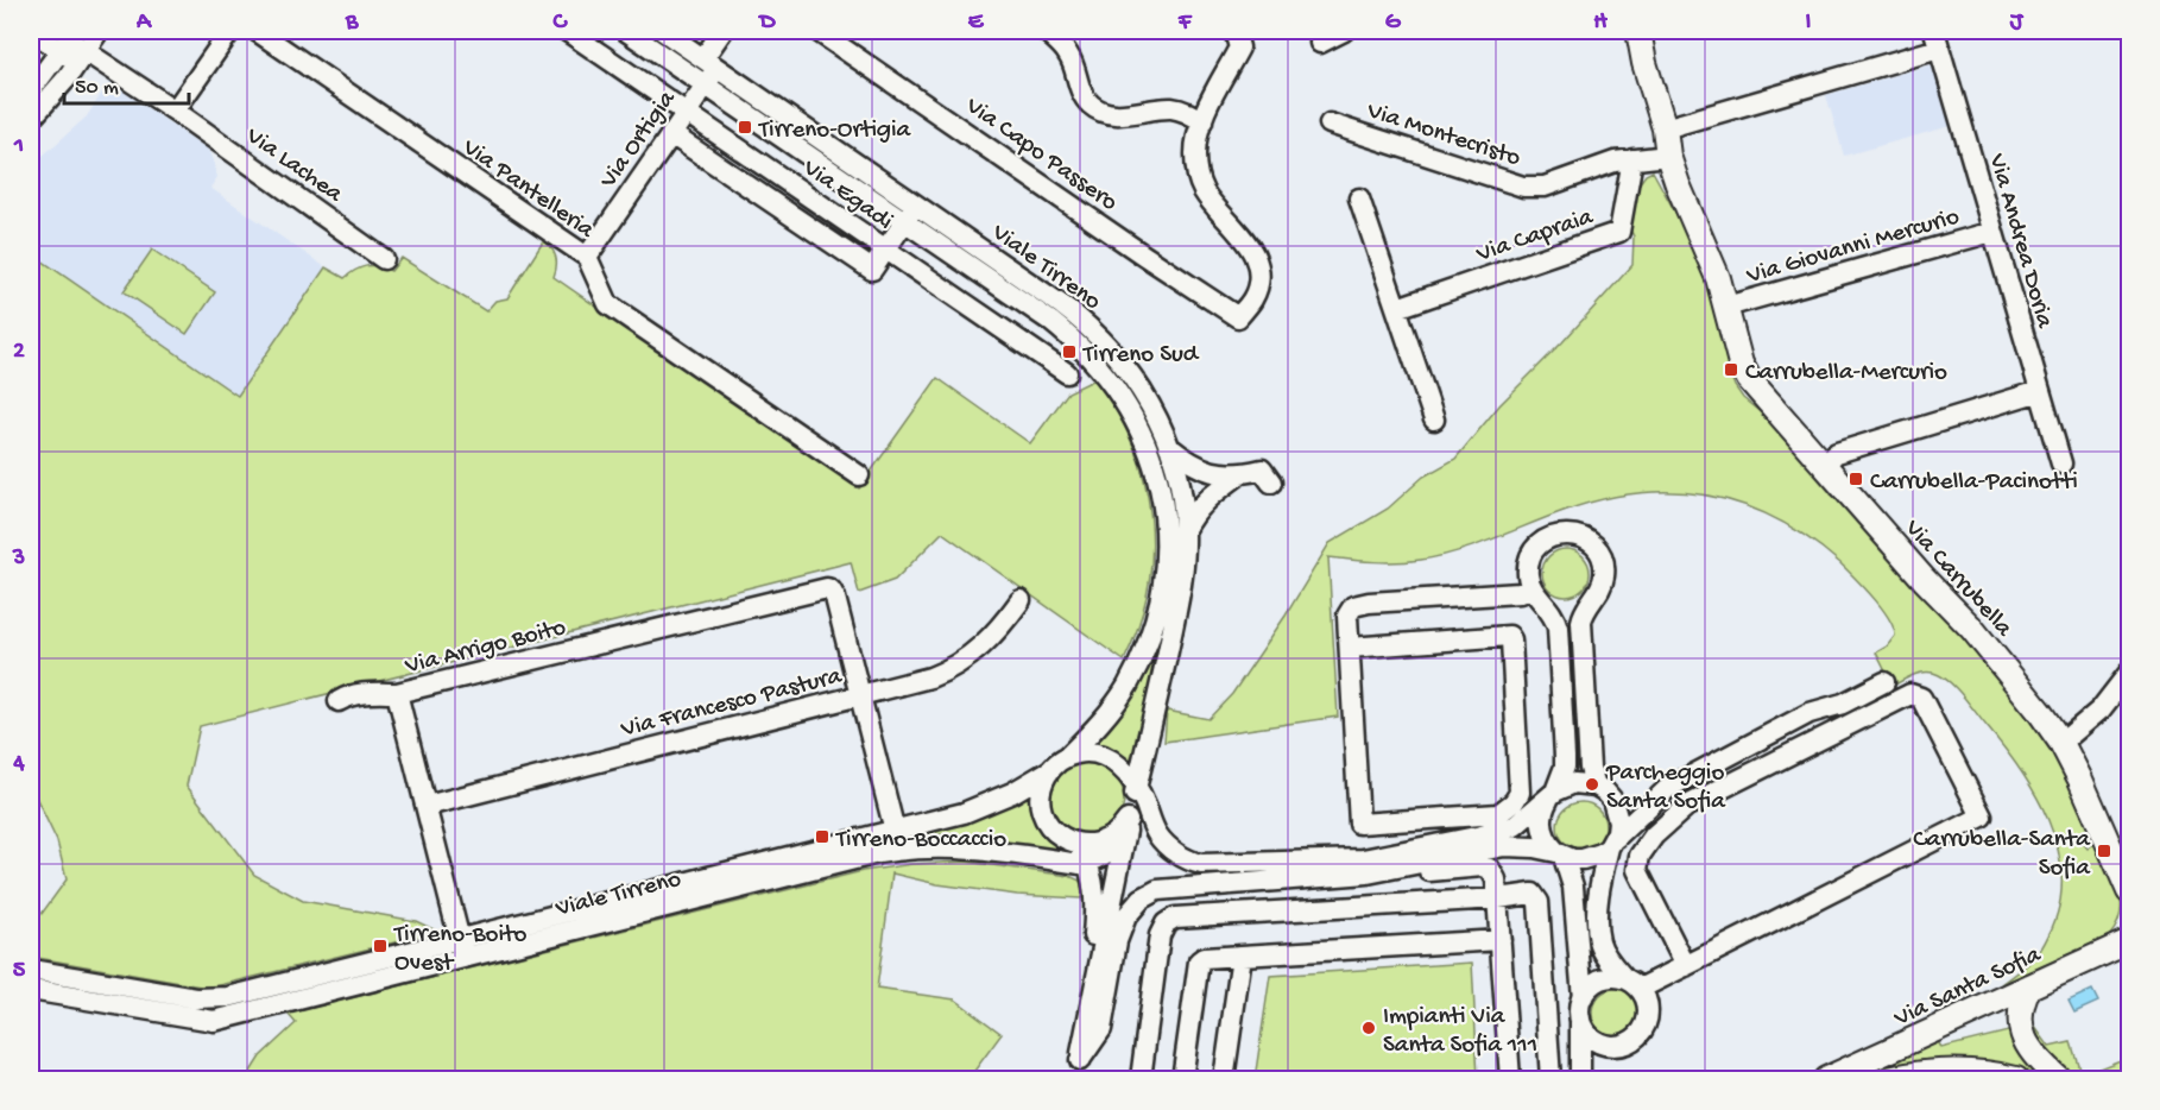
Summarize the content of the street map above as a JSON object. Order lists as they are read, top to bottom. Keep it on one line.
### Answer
{"streets":{"main road":["Via Carrubella","Via Santa Sofia"],"street":["Via Montecristo","Via Ortigia","Via Capo Passero","Via Lachea","Via Pantelleria","Via Egadi","Via Capraia","Via Andrea Doria","Via Giovanni Mercurio","Viale Tirreno","Via Arrigo Boito","Via Francesco Pastura"]},"crossings":[["Via Montecristo","Via Capraia"],["Via Montecristo","Via Carrubella"],["Via Ortigia","Via Pantelleria"],["Via Ortigia","Via Egadi"],["Via Ortigia","Viale Tirreno"],["Via Andrea Doria","Via Giovanni Mercurio"],["Via Giovanni Mercurio","Via Carrubella"],["Viale Tirreno","Via Arrigo Boito"],["Via Arrigo Boito","Via Francesco Pastura"]],"places":{"transit":["Tirreno-Ortigia","Tirreno Sud","Carrubella-Mercurio","Carrubella-Pacinotti","Tirreno-Boccaccio","Carrubella-Santa Sofia","Tirreno-Boito Ovest"],"other":["Parcheggio Santa Sofia","Impianti Via Santa Sofia 111"]},"scale_bar":"50 m","grid":{"columns":["A","B","C","D","E","F","G","H","I","J"],"rows":["1","2","3","4","5"]}}
